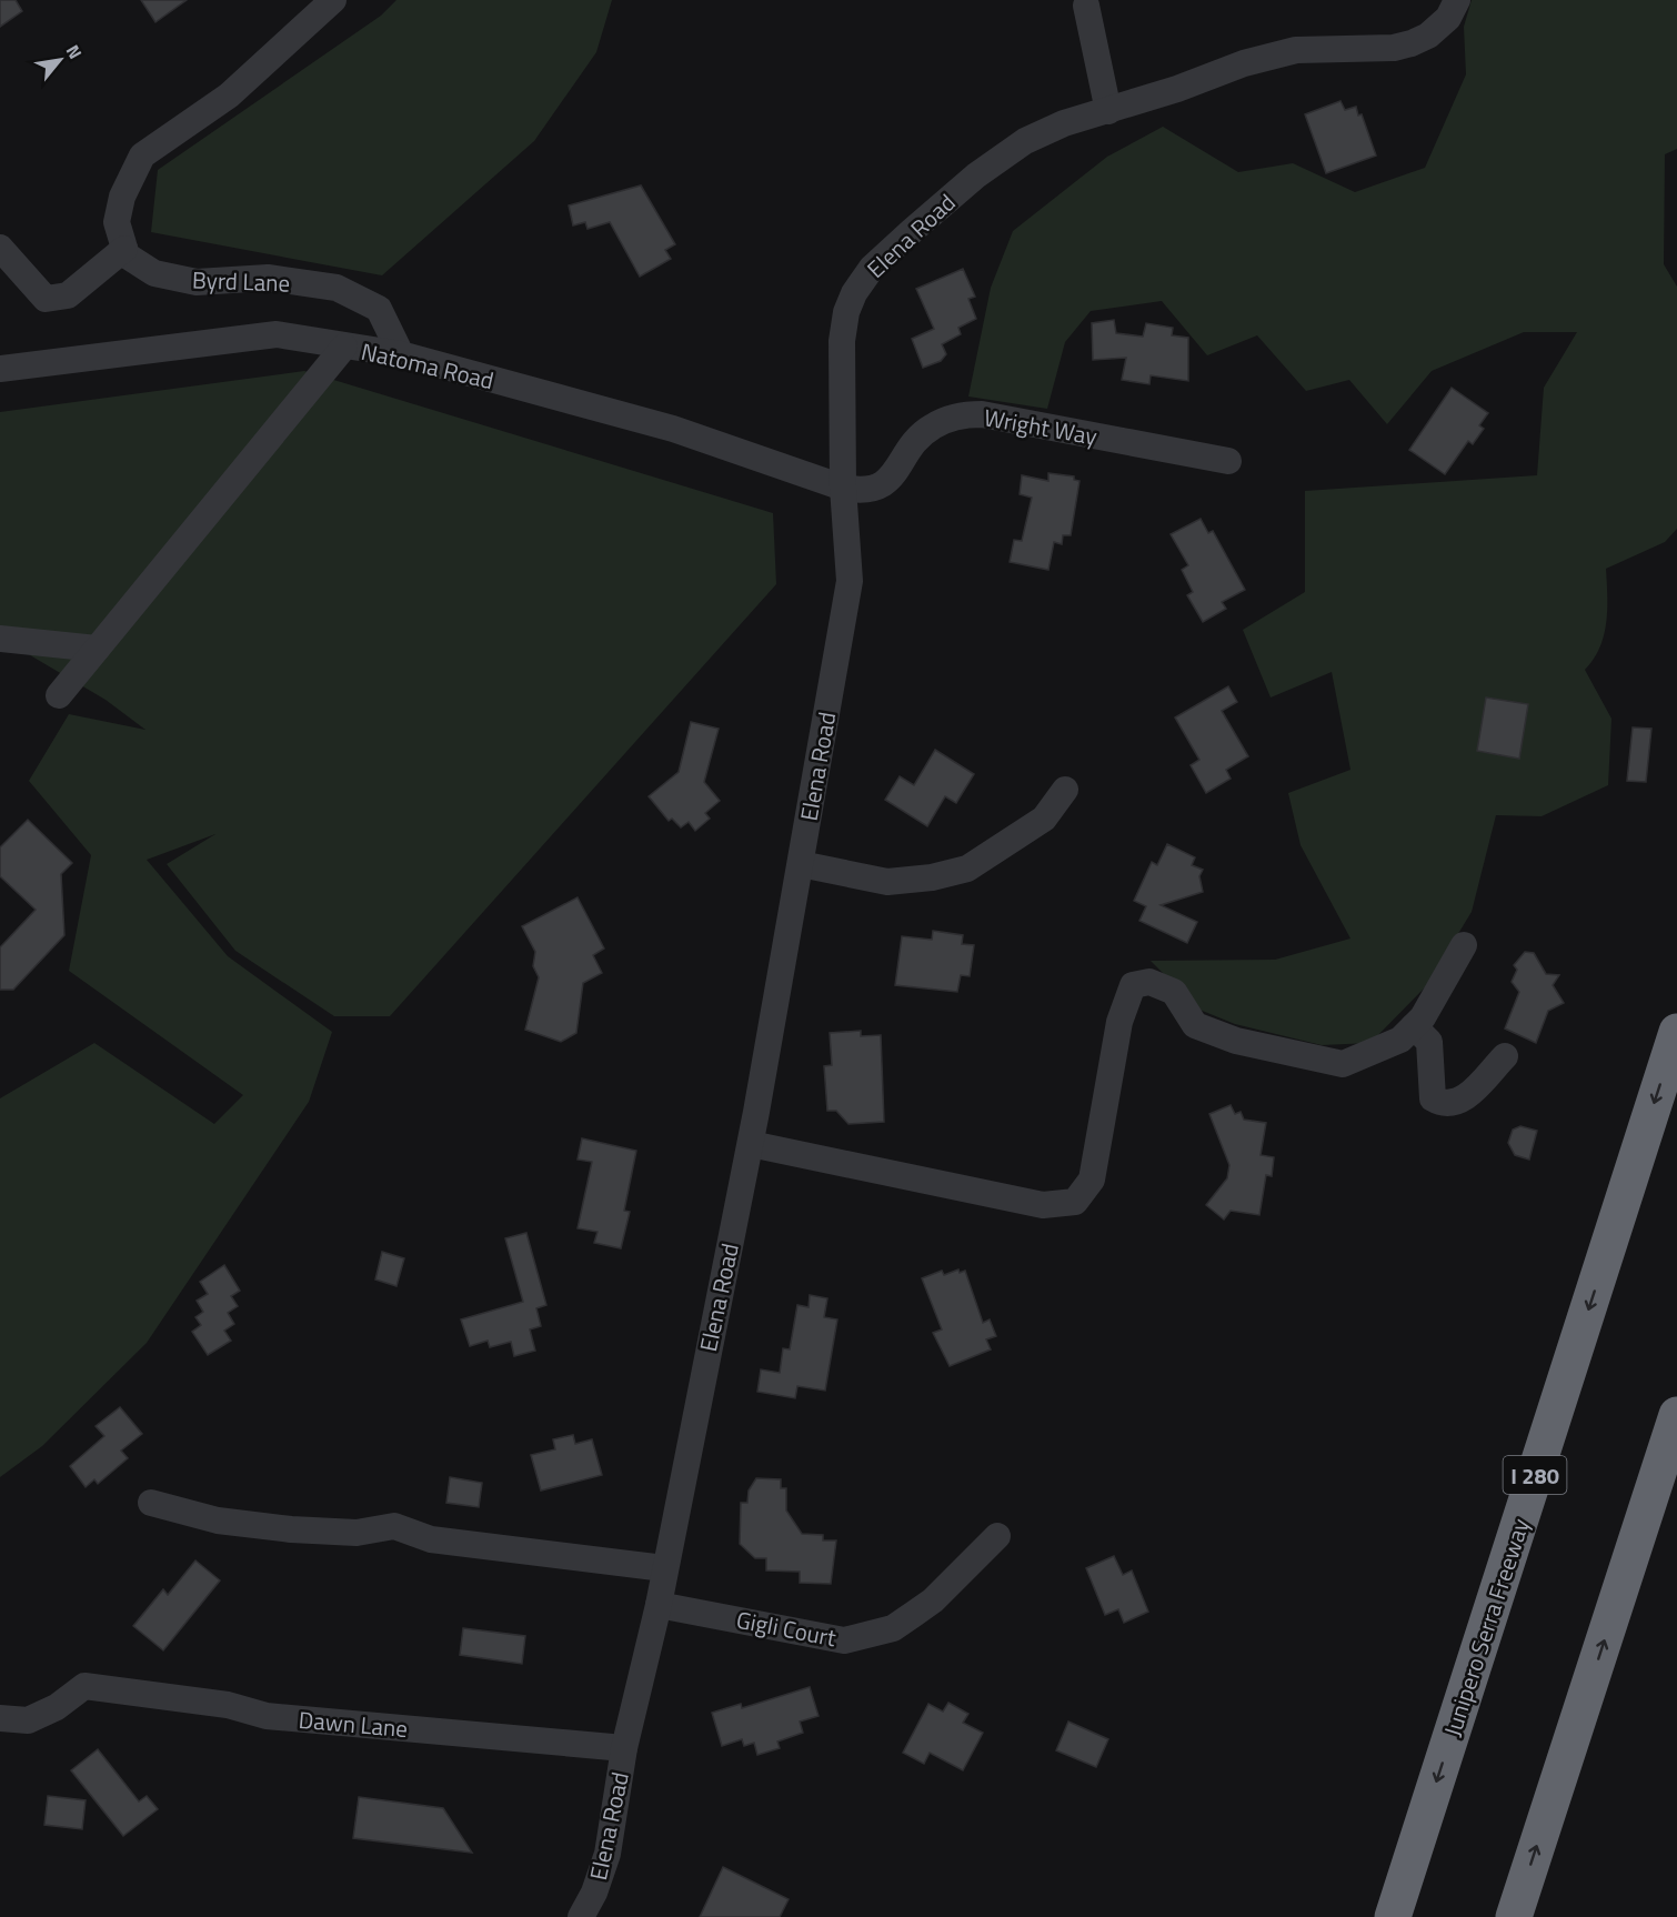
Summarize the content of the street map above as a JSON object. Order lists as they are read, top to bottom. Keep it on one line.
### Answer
{"streets":{"highway":["I 280","Junipero Serra Freeway"],"street":["Elena Road","Byrd Lane","Natoma Road","Wright Way","Gigli Court","Dawn Lane"]},"crossings":[["Elena Road","Natoma Road"],["Elena Road","Wright Way"],["Elena Road","Gigli Court"],["Elena Road","Dawn Lane"],["Byrd Lane","Natoma Road"],["Natoma Road","Wright Way"]],"north":"top right"}
